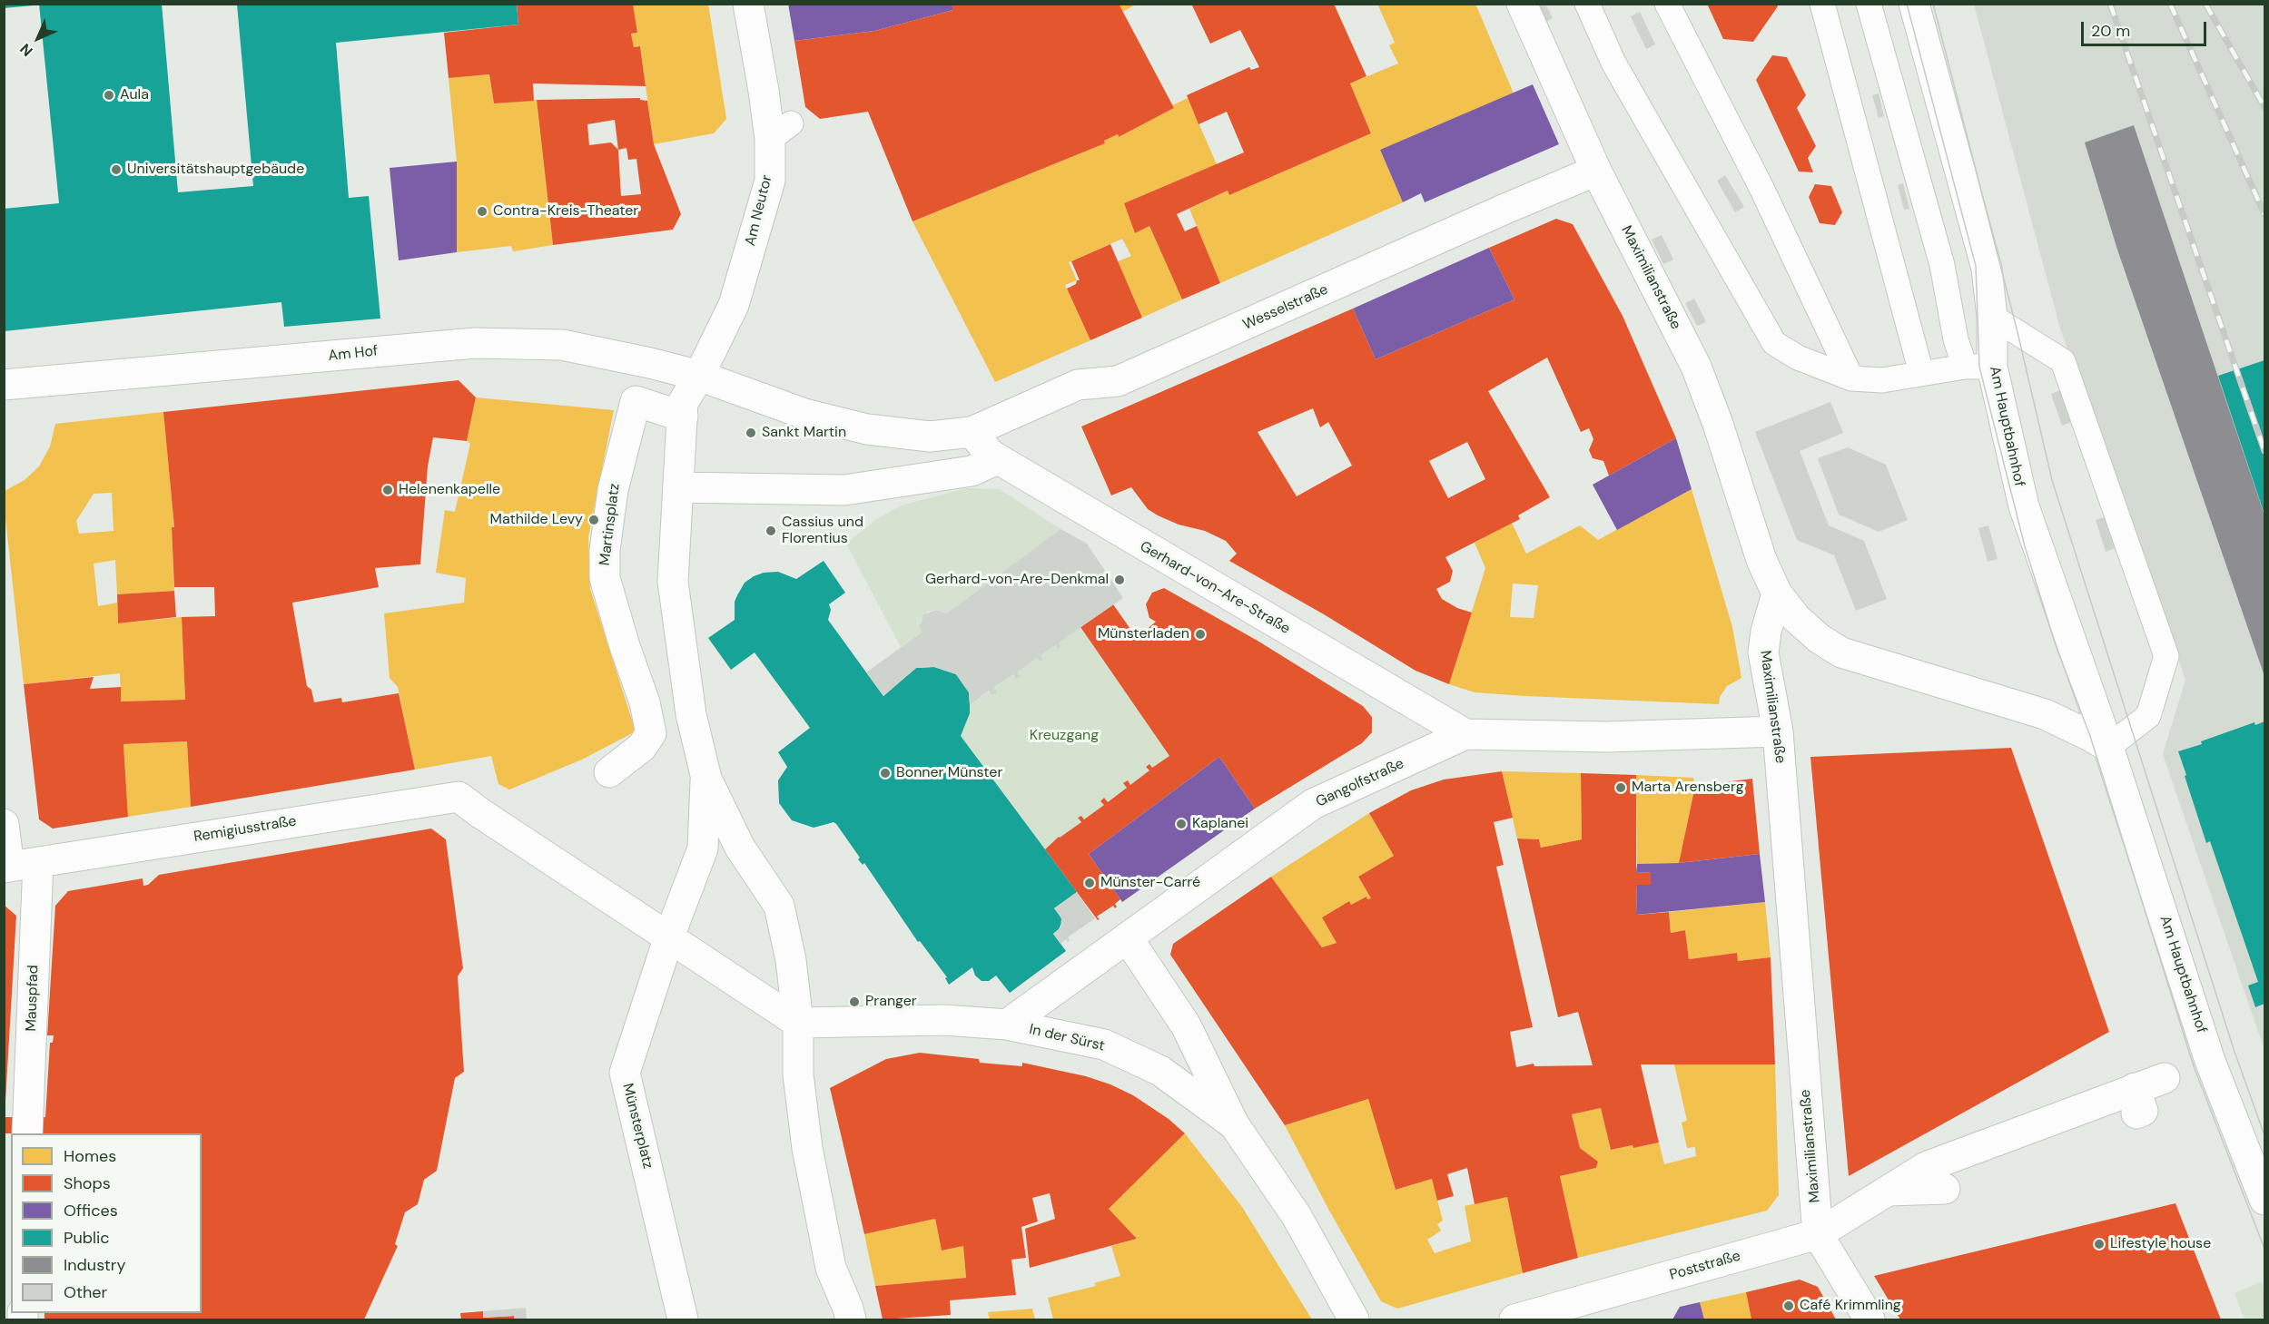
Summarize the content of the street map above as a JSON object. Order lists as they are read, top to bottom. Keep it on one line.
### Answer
{"streets":{"street":["Am Neutor","Maximilianstraße","Wesselstraße","Am Hof","Am Hauptbahnhof","Martinsplatz","Gerhard-von-Are-Straße","Gangolfstraße","Remigiusstraße","Mauspfad","In der Sürst","Münsterplatz","Poststraße"]},"crossings":[["Am Neutor","Am Hof"],["Maximilianstraße","Wesselstraße"],["Maximilianstraße","Gangolfstraße"],["Maximilianstraße","Poststraße"],["Wesselstraße","Gerhard-von-Are-Straße"],["Gerhard-von-Are-Straße","Gangolfstraße"],["Gangolfstraße","In der Sürst"],["Remigiusstraße","Mauspfad"],["Remigiusstraße","Münsterplatz"],["In der Sürst","Münsterplatz"]],"parks":["Kreuzgang"],"places":["Aula","Universitätshauptgebäude","Contra-Kreis-Theater","Sankt Martin","Helenenkapelle","Mathilde Levy","Cassius und Florentius","Gerhard-von-Are-Denkmal","Münsterladen","Bonner Münster","Marta Arensberg","Kaplanei","Münster-Carré","Pranger","Lifestyle house","Café Krimmling"],"legend":["Homes","Shops","Offices","Public","Industry","Other"],"scale_bar":"20 m","north":"bottom left"}
